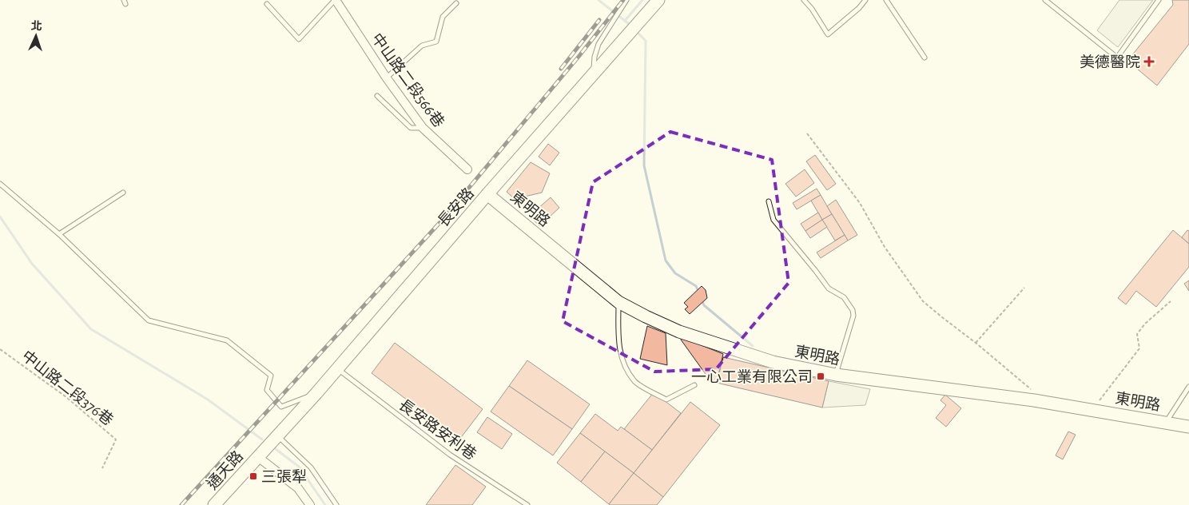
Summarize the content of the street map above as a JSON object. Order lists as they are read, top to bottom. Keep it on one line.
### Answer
{"streets":{"street":["中山路二段566巷","長安路","東明路","通天路"],"lane":["長安路安利巷"],"path":["中山路二段376巷"]},"crossings":[["長安路","東明路"],["長安路","長安路安利巷"],["長安路","通天路"]],"places":{"health":["美德醫院"],"transit":["一心工業有限公司","三張犁"]},"north":"top"}
